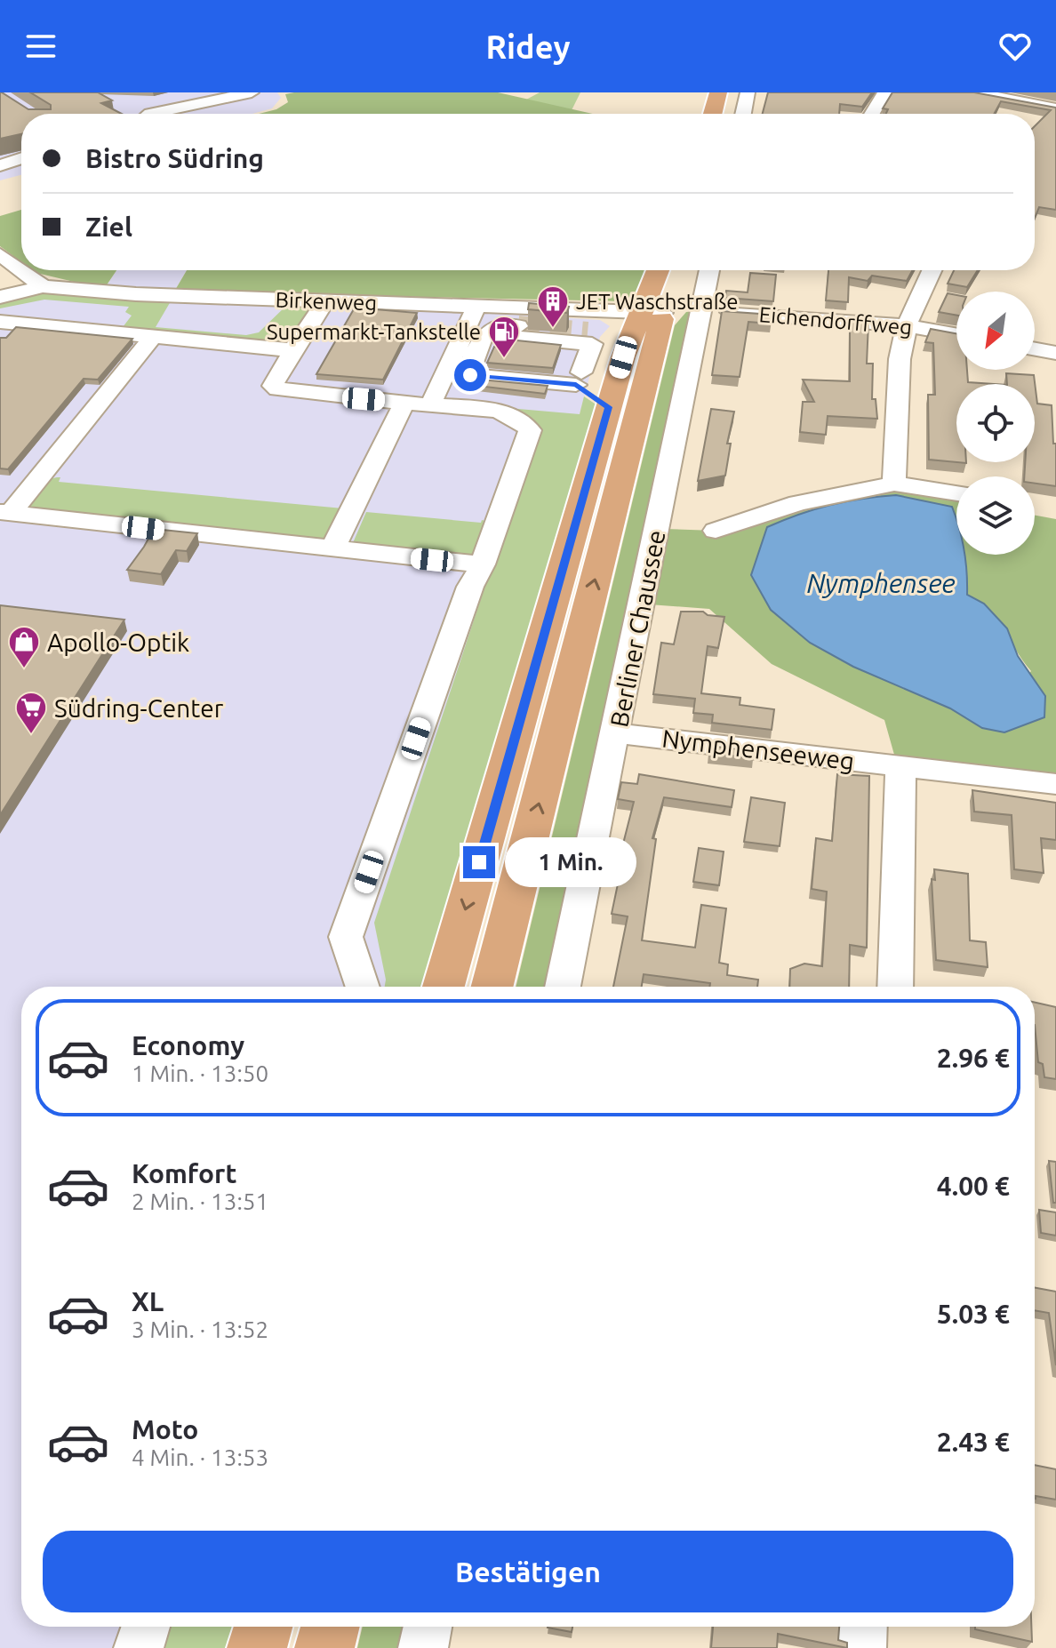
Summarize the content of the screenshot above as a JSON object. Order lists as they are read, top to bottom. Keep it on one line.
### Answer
{"streets":{"street":["Birkenweg","Eichendorffweg","Berliner Chaussee","Nymphenseeweg"]},"crossings":[["Eichendorffweg","Berliner Chaussee"],["Berliner Chaussee","Nymphenseeweg"]],"water":["Nymphensee"],"places":{"building":["JET Waschstraße"],"fuel station":["Supermarkt-Tankstelle"],"shop":["Apollo-Optik"],"supermarket":["Südring-Center"]},"north":"bottom left","page":{"header":"Ridey","banner":["Bistro Südring","Ziel"],"bubble":"1 Min.","list":[{"name":"Economy","note":"1 Min. · 13:50","value":"2.96 €"},{"name":"Komfort","note":"2 Min. · 13:51","value":"4.00 €"},{"name":"XL","note":"3 Min. · 13:52","value":"5.03 €"},{"name":"Moto","note":"4 Min. · 13:53","value":"2.43 €"}],"buttons":"Bestätigen"}}
